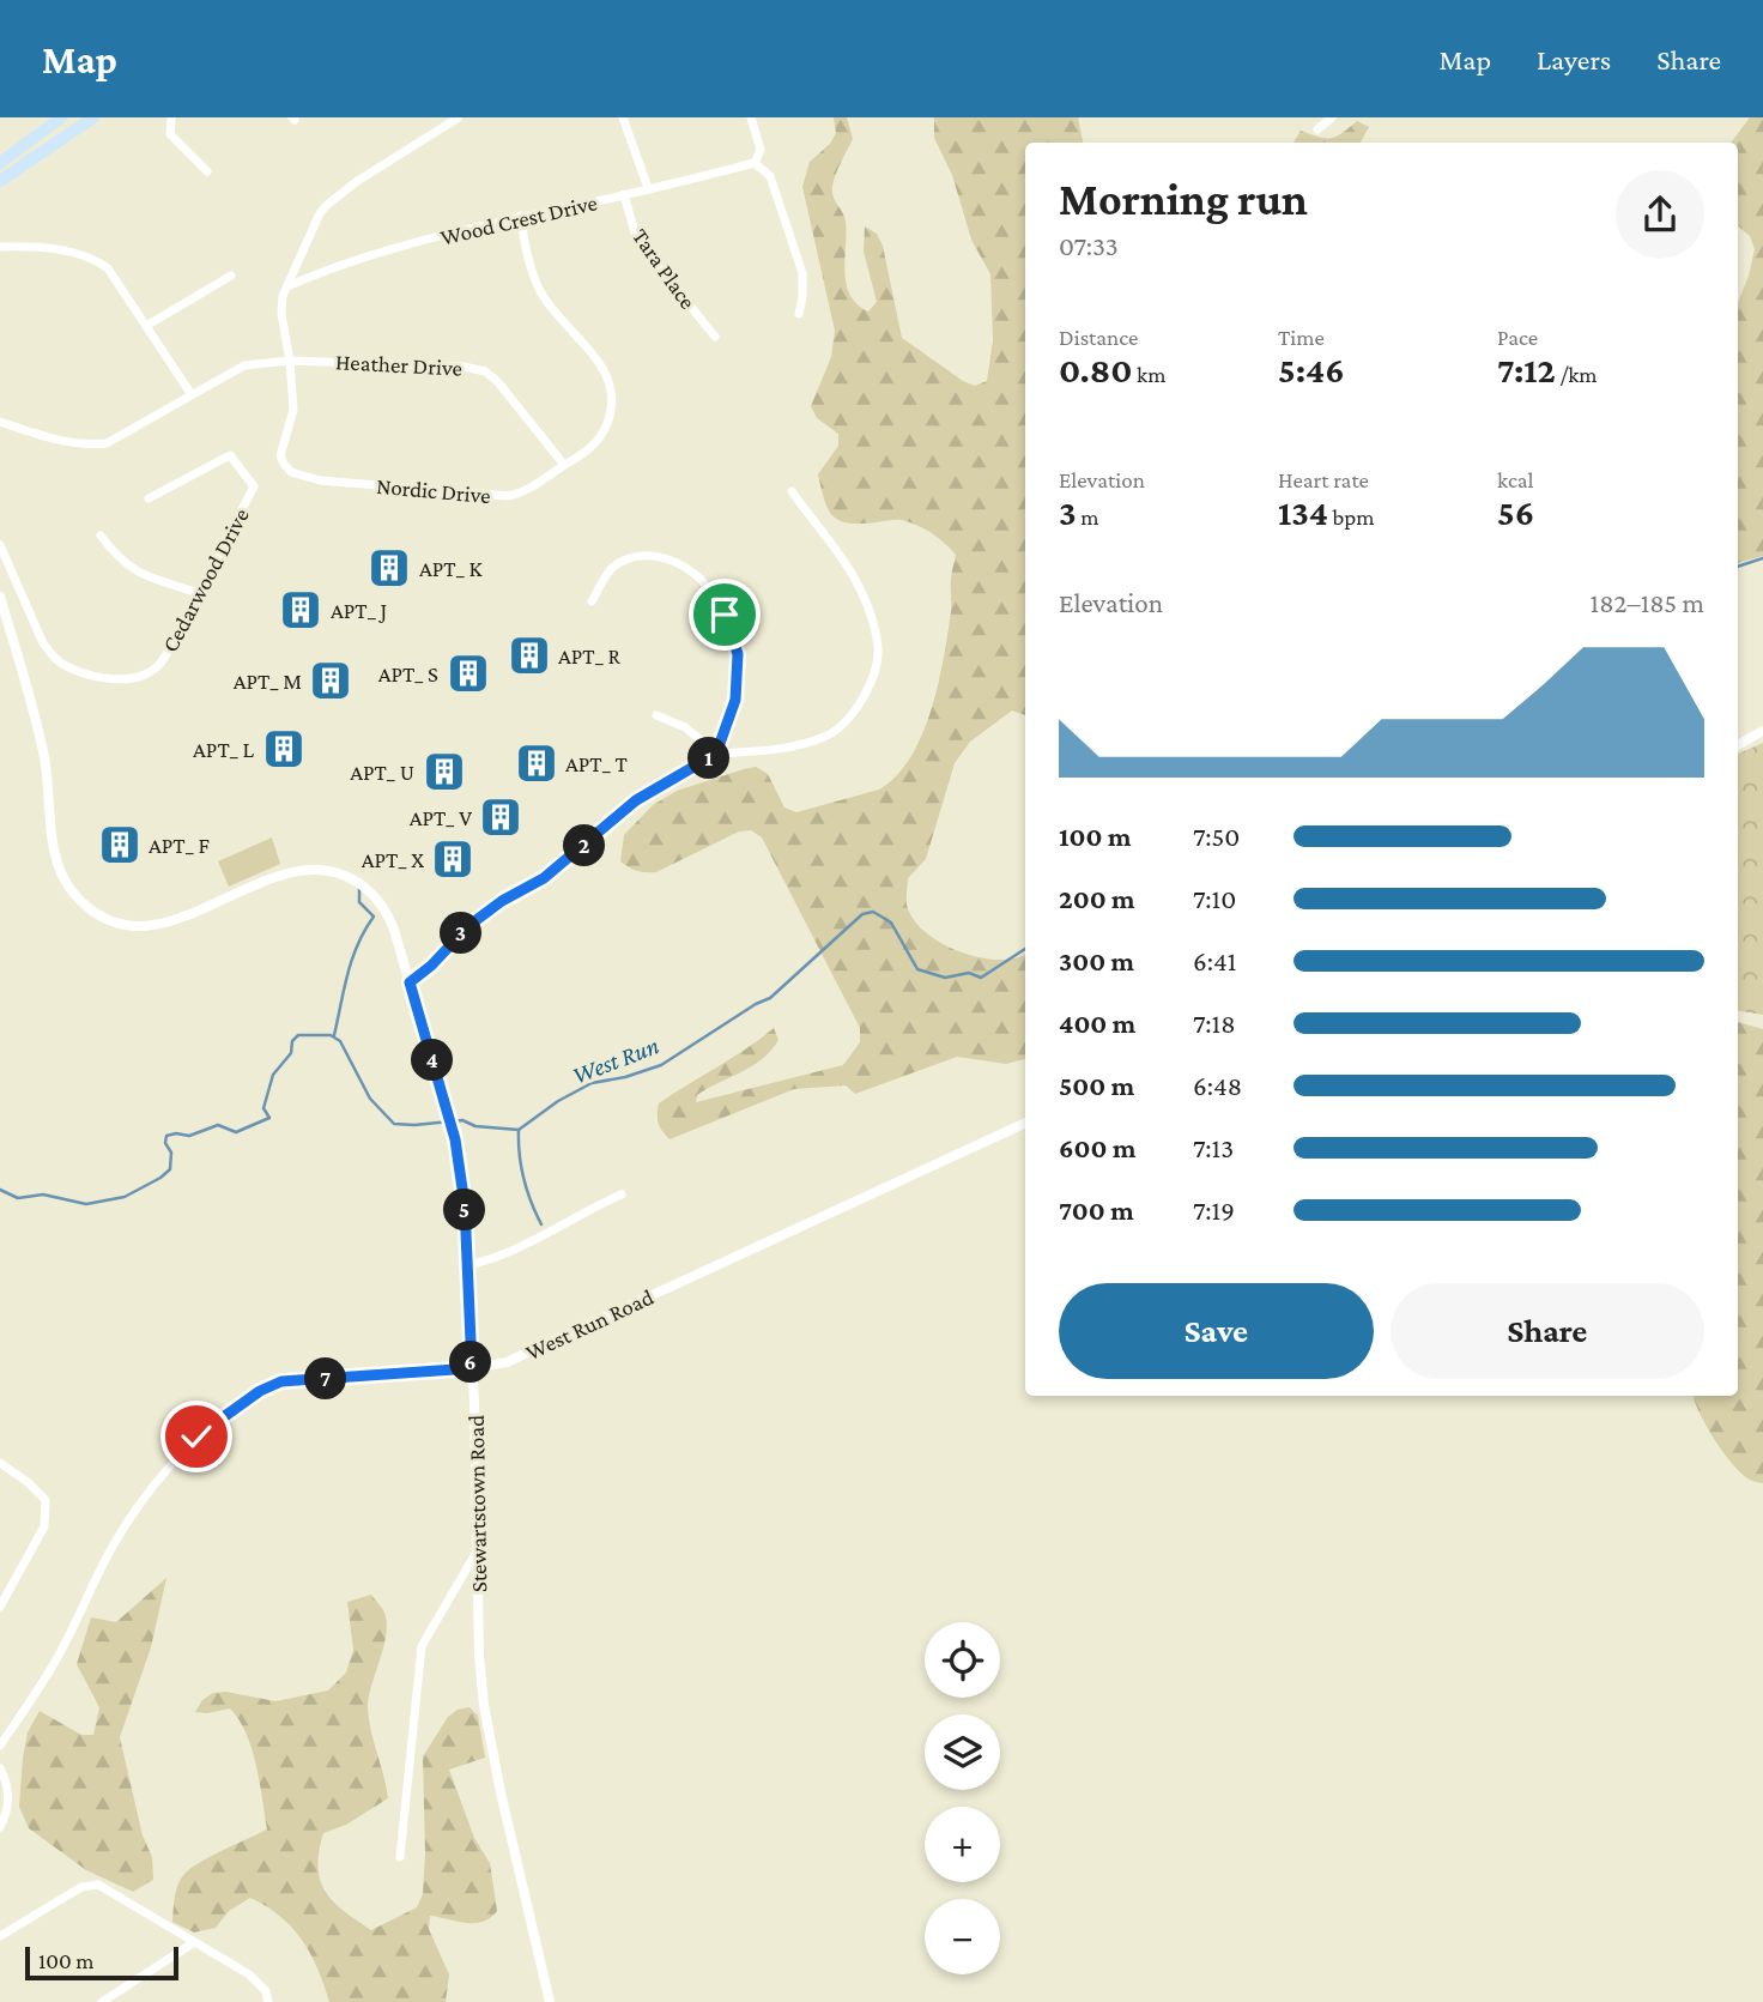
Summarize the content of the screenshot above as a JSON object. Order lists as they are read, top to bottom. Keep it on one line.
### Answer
{"streets":{"street":["Wood Crest Drive","Tara Place","Heather Drive","Nordic Drive","Cedarwood Drive","West Run Road","Stewartstown Road"]},"crossings":[["Wood Crest Drive","Tara Place"],["Wood Crest Drive","Nordic Drive"],["Heather Drive","Nordic Drive"],["West Run Road","Stewartstown Road"]],"water":["West Run"],"places":{"building":["APT_ K","APT_ J","APT_ R","APT_ S","APT_ M","APT_ L","APT_ T","APT_ U","APT_ V","APT_ F","APT_ X"]},"scale_bar":"100 m","page":{"header":"Map","nav":["Map","Layers","Share"],"heading":["Morning run","07:33"],"stats":[["Distance","0.80 km"],["Time","5:46"],["Pace","7:12 /km"],["Elevation","3 m"],["Heart rate","134 bpm"],["kcal","56"]],"chart":["Elevation","182–185 m"],"pins":["1","2","3","4","5","6","7"],"list":[{"name":"100 m","note":"7:50"},{"name":"200 m","note":"7:10"},{"name":"300 m","note":"6:41"},{"name":"400 m","note":"7:18"},{"name":"500 m","note":"6:48"},{"name":"600 m","note":"7:13"},{"name":"700 m","note":"7:19"}],"buttons":["Save","Share"],"map_buttons":["+","−"],"scale":"100 m"}}
